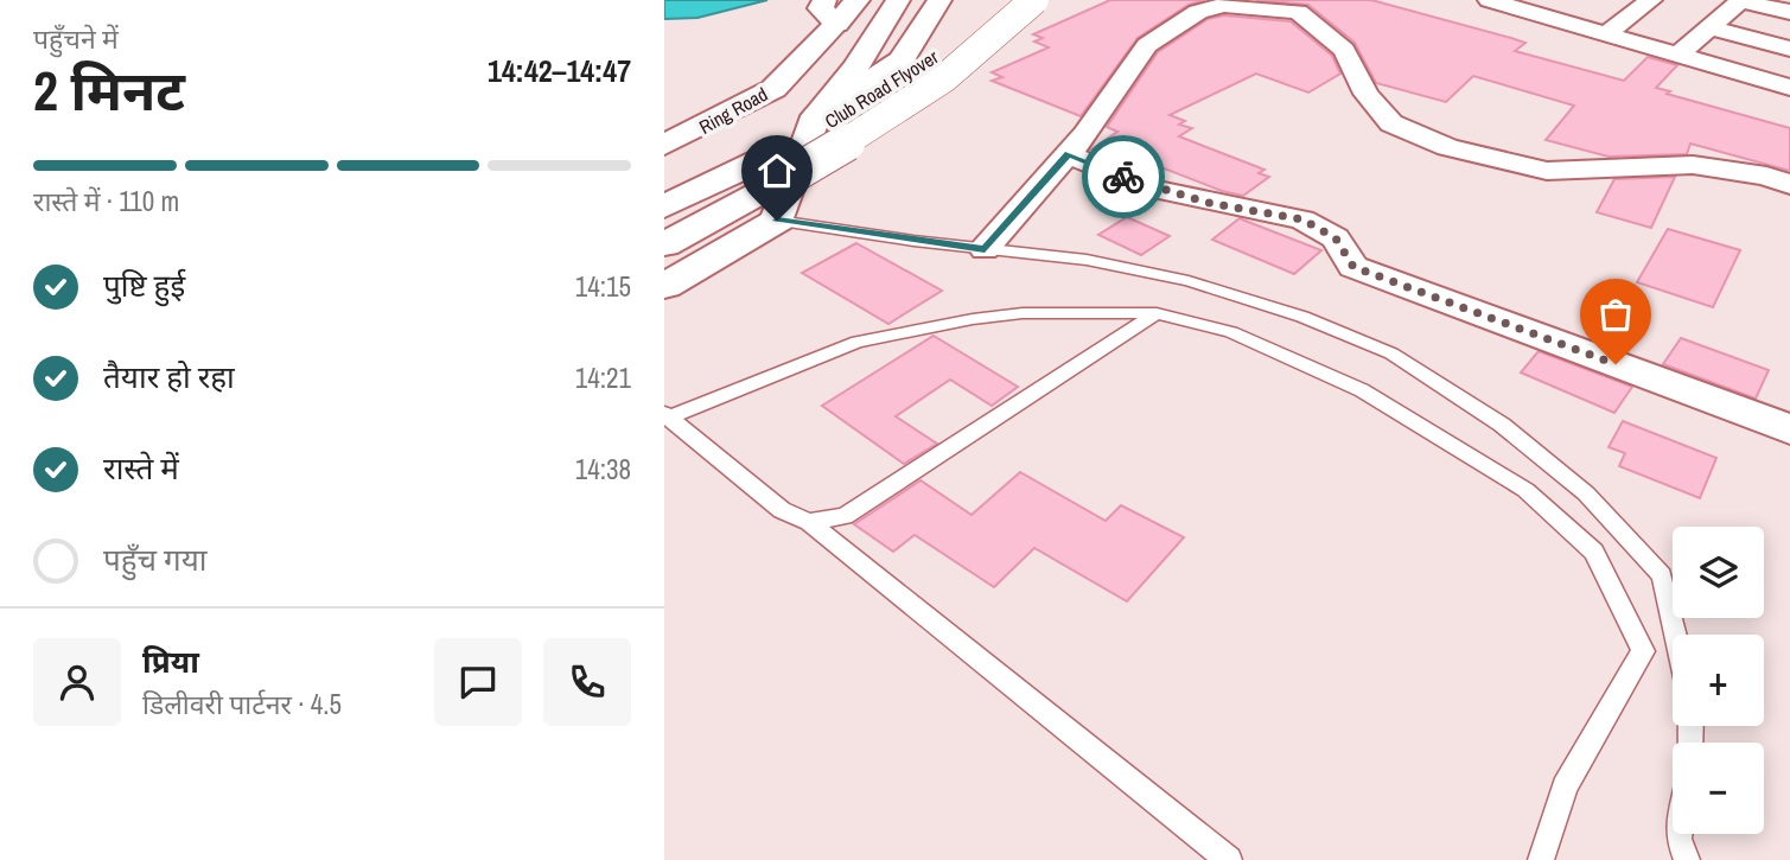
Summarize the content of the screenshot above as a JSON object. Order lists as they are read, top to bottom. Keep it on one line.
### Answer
{"streets":{"main road":["Club Road Flyover","Ring Road"]},"page":{"heading":["2 मिनट","पहुँचने में","14:42–14:47"],"panel":["प्रिया","डिलीवरी पार्टनर · 4.5"],"bar":"रास्ते में · 110 m","list":[["पुष्टि हुई","14:15"],["तैयार हो रहा","14:21"],["रास्ते में","14:38"],"पहुँच गया"],"map_buttons":["+","−"]}}
